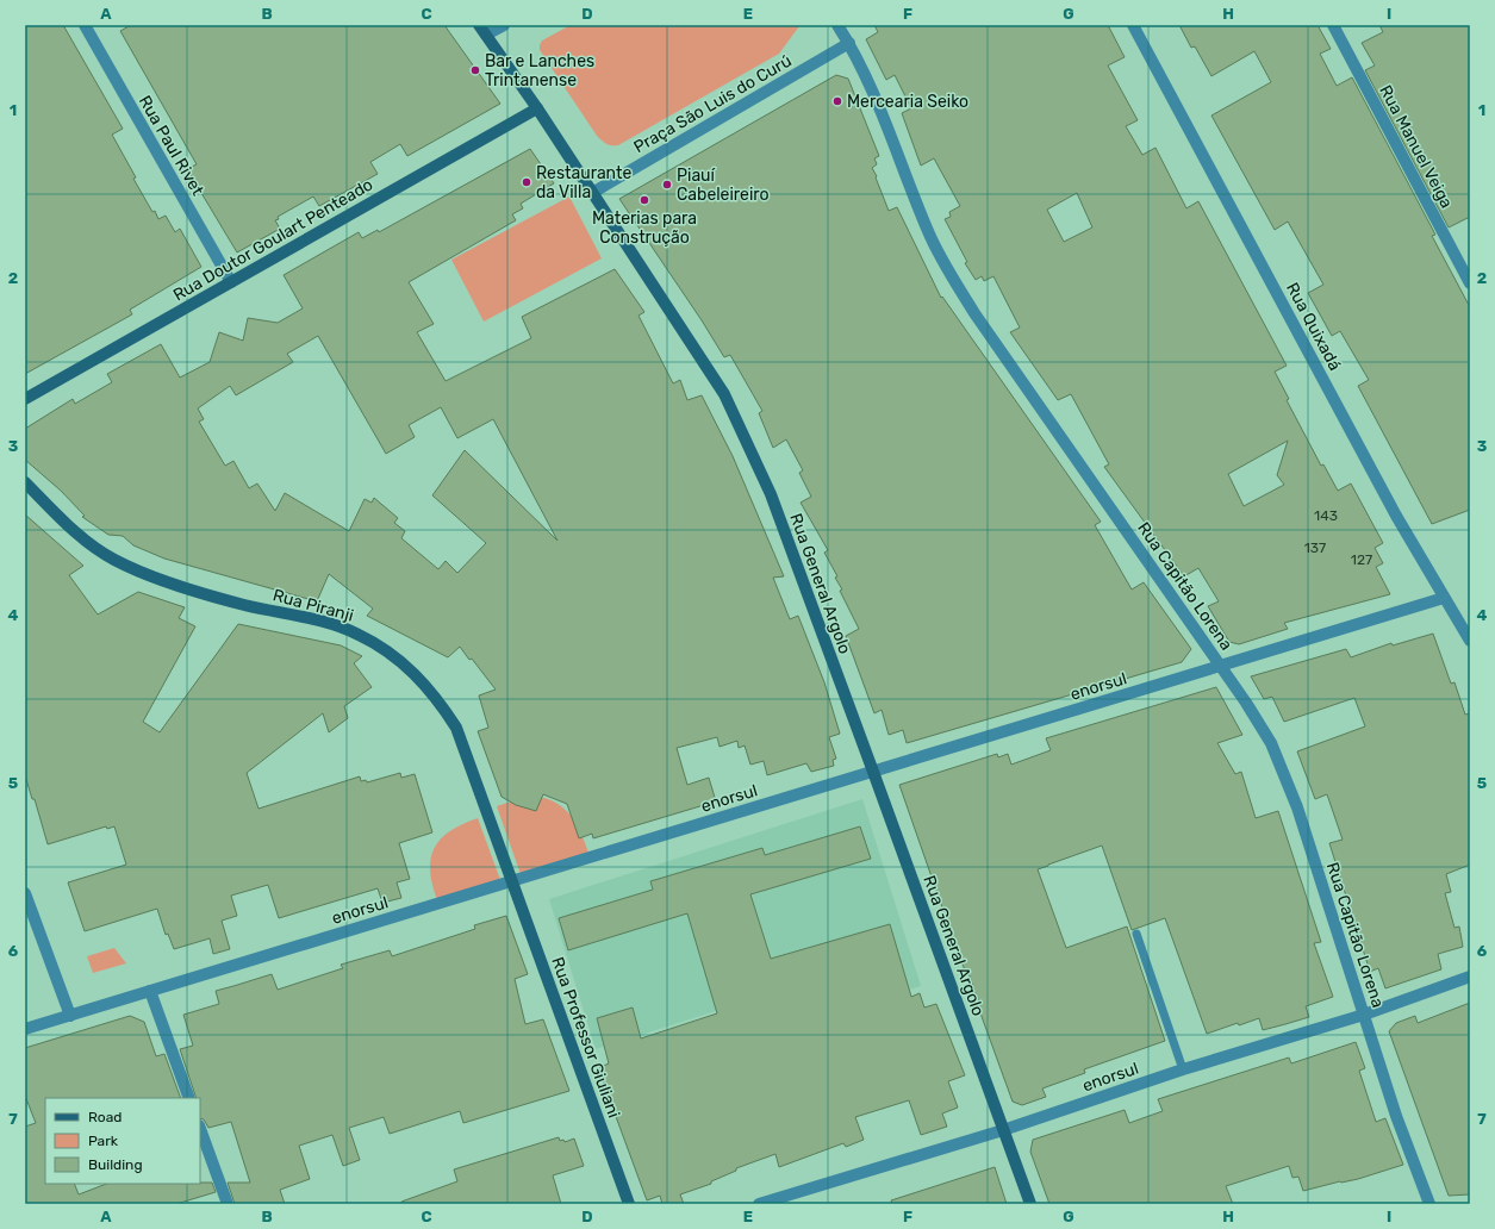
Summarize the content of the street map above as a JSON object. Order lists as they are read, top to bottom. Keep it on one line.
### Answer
{"streets":{"street":["Praça São Luis do Curú","Rua Paul Rivet","Rua Manuel Veiga","Rua Doutor Goulart Penteado","Rua Quixadá","Rua General Argolo","Rua Capitão Lorena","Rua Piranji","enorsul","Rua Professor Giuliani"]},"crossings":[["Praça São Luis do Curú","Rua General Argolo"],["Praça São Luis do Curú","Rua Capitão Lorena"],["Rua Paul Rivet","Rua Doutor Goulart Penteado"],["Rua Doutor Goulart Penteado","Rua General Argolo"],["Rua Quixadá","enorsul"],["Rua General Argolo","enorsul"],["Rua Capitão Lorena","enorsul"],["Rua Piranji","enorsul"],["Rua Piranji","Rua Professor Giuliani"],["enorsul","Rua Professor Giuliani"]],"places":["Bar e Lanches Trintanense","Mercearia Seiko","Restaurante da Villa","Piauí Cabeleireiro","Materias para Construção"],"house_numbers":["143","137","127"],"legend":["Road","Park","Building"],"grid":{"columns":["A","B","C","D","E","F","G","H","I"],"rows":["1","2","3","4","5","6","7"]}}
